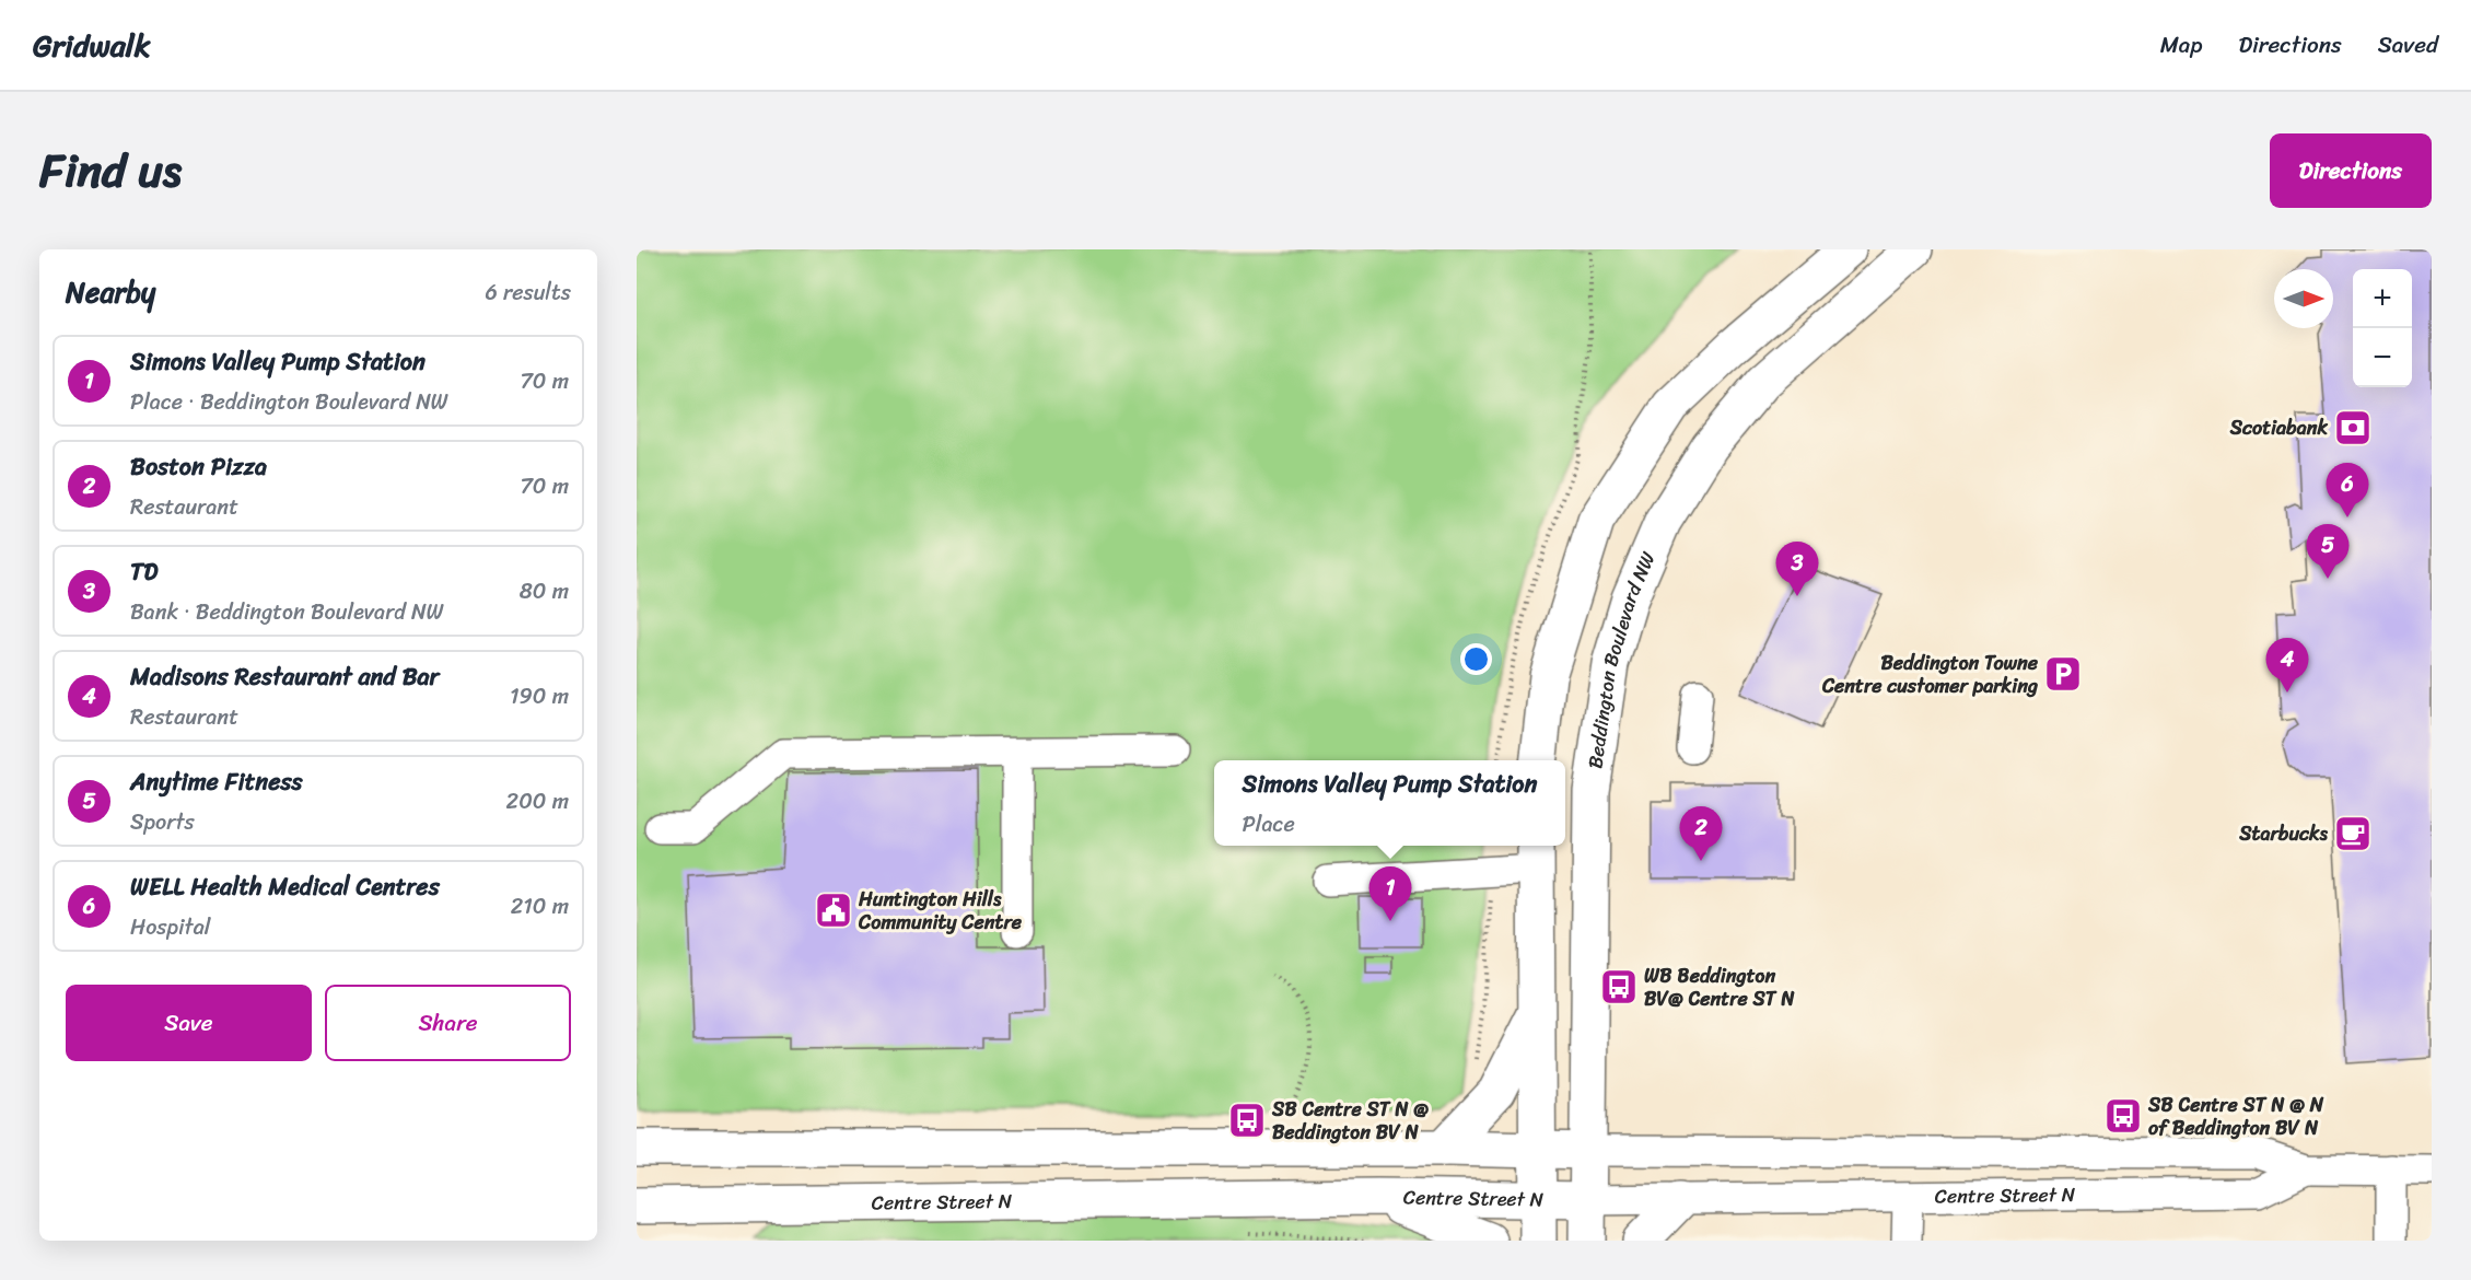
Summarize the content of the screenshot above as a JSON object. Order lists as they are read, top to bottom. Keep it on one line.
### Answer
{"streets":{"main road":["Beddington Boulevard NW","Centre Street N"]},"crossings":[["Beddington Boulevard NW","Centre Street N"]],"places":{"bank":["Scotiabank"],"parking":["Beddington Towne Centre customer parking"],"cafe":["Starbucks"],"public building":["Huntington Hills Community Centre"],"bus stop":["WB Beddington BV@ Centre ST N","SB Centre ST N @ N of Beddington BV N","SB Centre ST N @ Beddington BV N"]},"north":"right","page":{"header":"Gridwalk","nav":["Map","Directions","Saved"],"title":"Find us","buttons":["Directions",["Save","Share"]],"heading":["Nearby","6 results"],"map_buttons":["+","−"],"list":[{"mark":"1","name":"Simons Valley Pump Station","note":"Place · Beddington Boulevard NW","value":"70 m"},{"mark":"2","name":"Boston Pizza","note":"Restaurant","value":"70 m"},{"mark":"3","name":"TD","note":"Bank · Beddington Boulevard NW","value":"80 m"},{"mark":"4","name":"Madisons Restaurant and Bar","note":"Restaurant","value":"190 m"},{"mark":"5","name":"Anytime Fitness","note":"Sports","value":"200 m"},{"mark":"6","name":"WELL Health Medical Centres","note":"Hospital","value":"210 m"}],"pins":["6","5","3","4","2","1"],"popup":["Simons Valley Pump Station","Place"]}}
